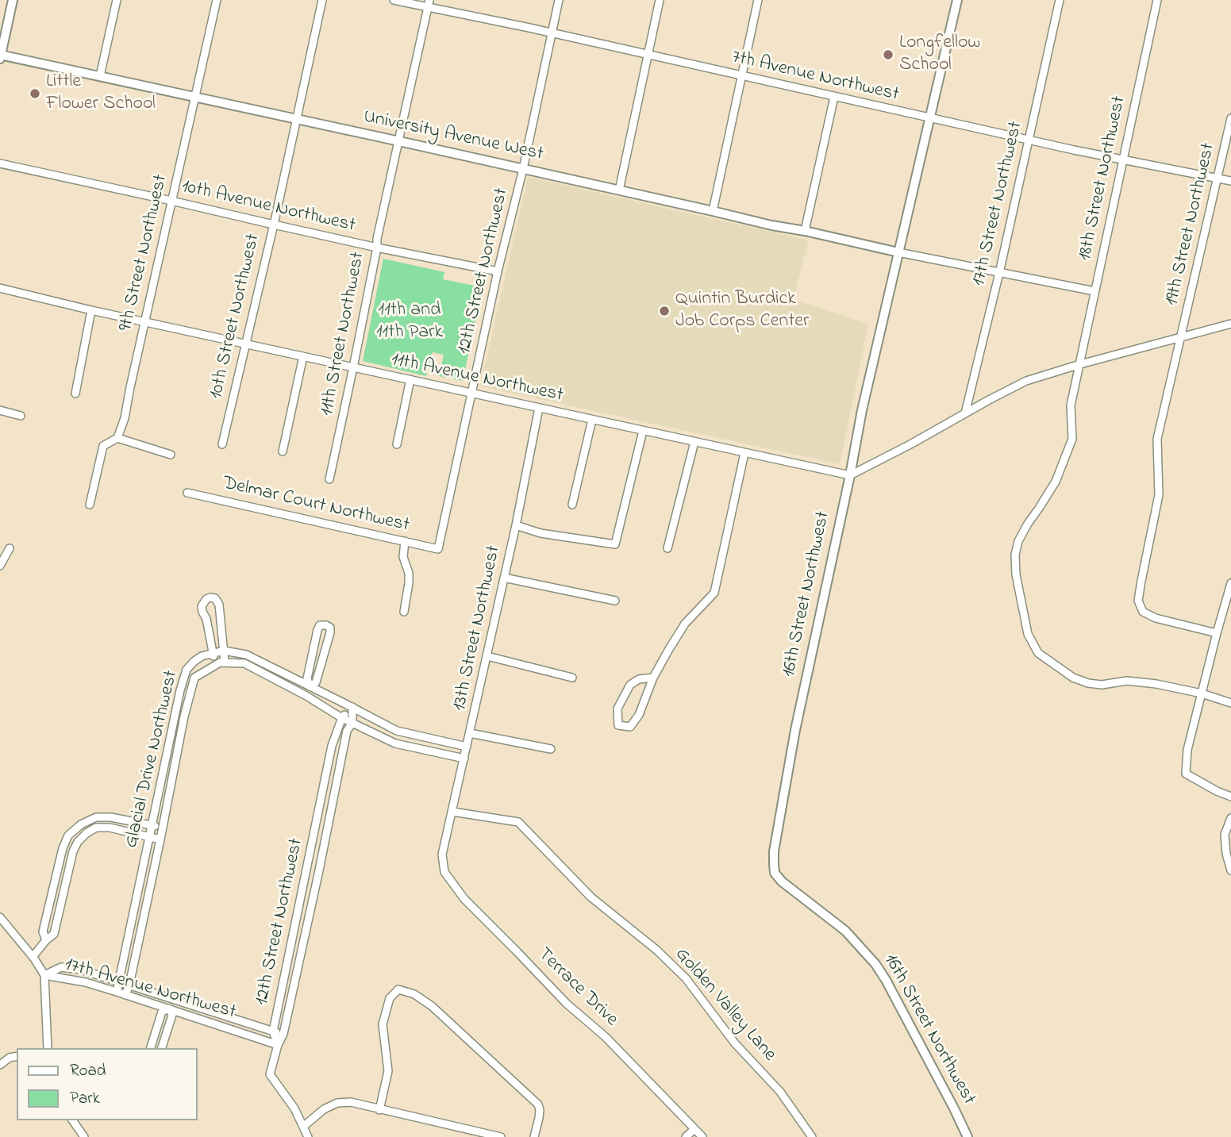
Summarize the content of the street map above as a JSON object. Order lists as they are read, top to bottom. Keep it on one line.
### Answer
{"streets":{"street":["7th Avenue Northwest","University Avenue West","18th Street Northwest","17th Street Northwest","10th Avenue Northwest","19th Street Northwest","9th Street Northwest","12th Street Northwest","10th Street Northwest","11th Street Northwest","11th Avenue Northwest","Delmar Court Northwest","16th Street Northwest","13th Street Northwest","Glacial Drive Northwest","Terrace Drive","17th Avenue Northwest","Golden Valley Lane"]},"crossings":[["7th Avenue Northwest","18th Street Northwest"],["7th Avenue Northwest","17th Street Northwest"],["7th Avenue Northwest","19th Street Northwest"],["7th Avenue Northwest","12th Street Northwest"],["7th Avenue Northwest","11th Street Northwest"],["7th Avenue Northwest","16th Street Northwest"],["University Avenue West","9th Street Northwest"],["University Avenue West","12th Street Northwest"],["University Avenue West","10th Street Northwest"],["University Avenue West","11th Street Northwest"],["University Avenue West","16th Street Northwest"],["10th Avenue Northwest","9th Street Northwest"],["10th Avenue Northwest","12th Street Northwest"],["10th Avenue Northwest","10th Street Northwest"],["10th Avenue Northwest","11th Street Northwest"],["9th Street Northwest","11th Avenue Northwest"],["12th Street Northwest","11th Avenue Northwest"],["12th Street Northwest","Delmar Court Northwest"],["12th Street Northwest","Glacial Drive Northwest"],["12th Street Northwest","17th Avenue Northwest"],["10th Street Northwest","11th Avenue Northwest"],["11th Street Northwest","11th Avenue Northwest"],["11th Avenue Northwest","16th Street Northwest"],["11th Avenue Northwest","13th Street Northwest"],["13th Street Northwest","Glacial Drive Northwest"],["13th Street Northwest","Terrace Drive"],["13th Street Northwest","Golden Valley Lane"],["Glacial Drive Northwest","17th Avenue Northwest"]],"parks":["11th and 11th Park"],"places":["Longfellow School","Little Flower School","Quintin Burdick Job Corps Center"],"legend":["Road","Park"]}
